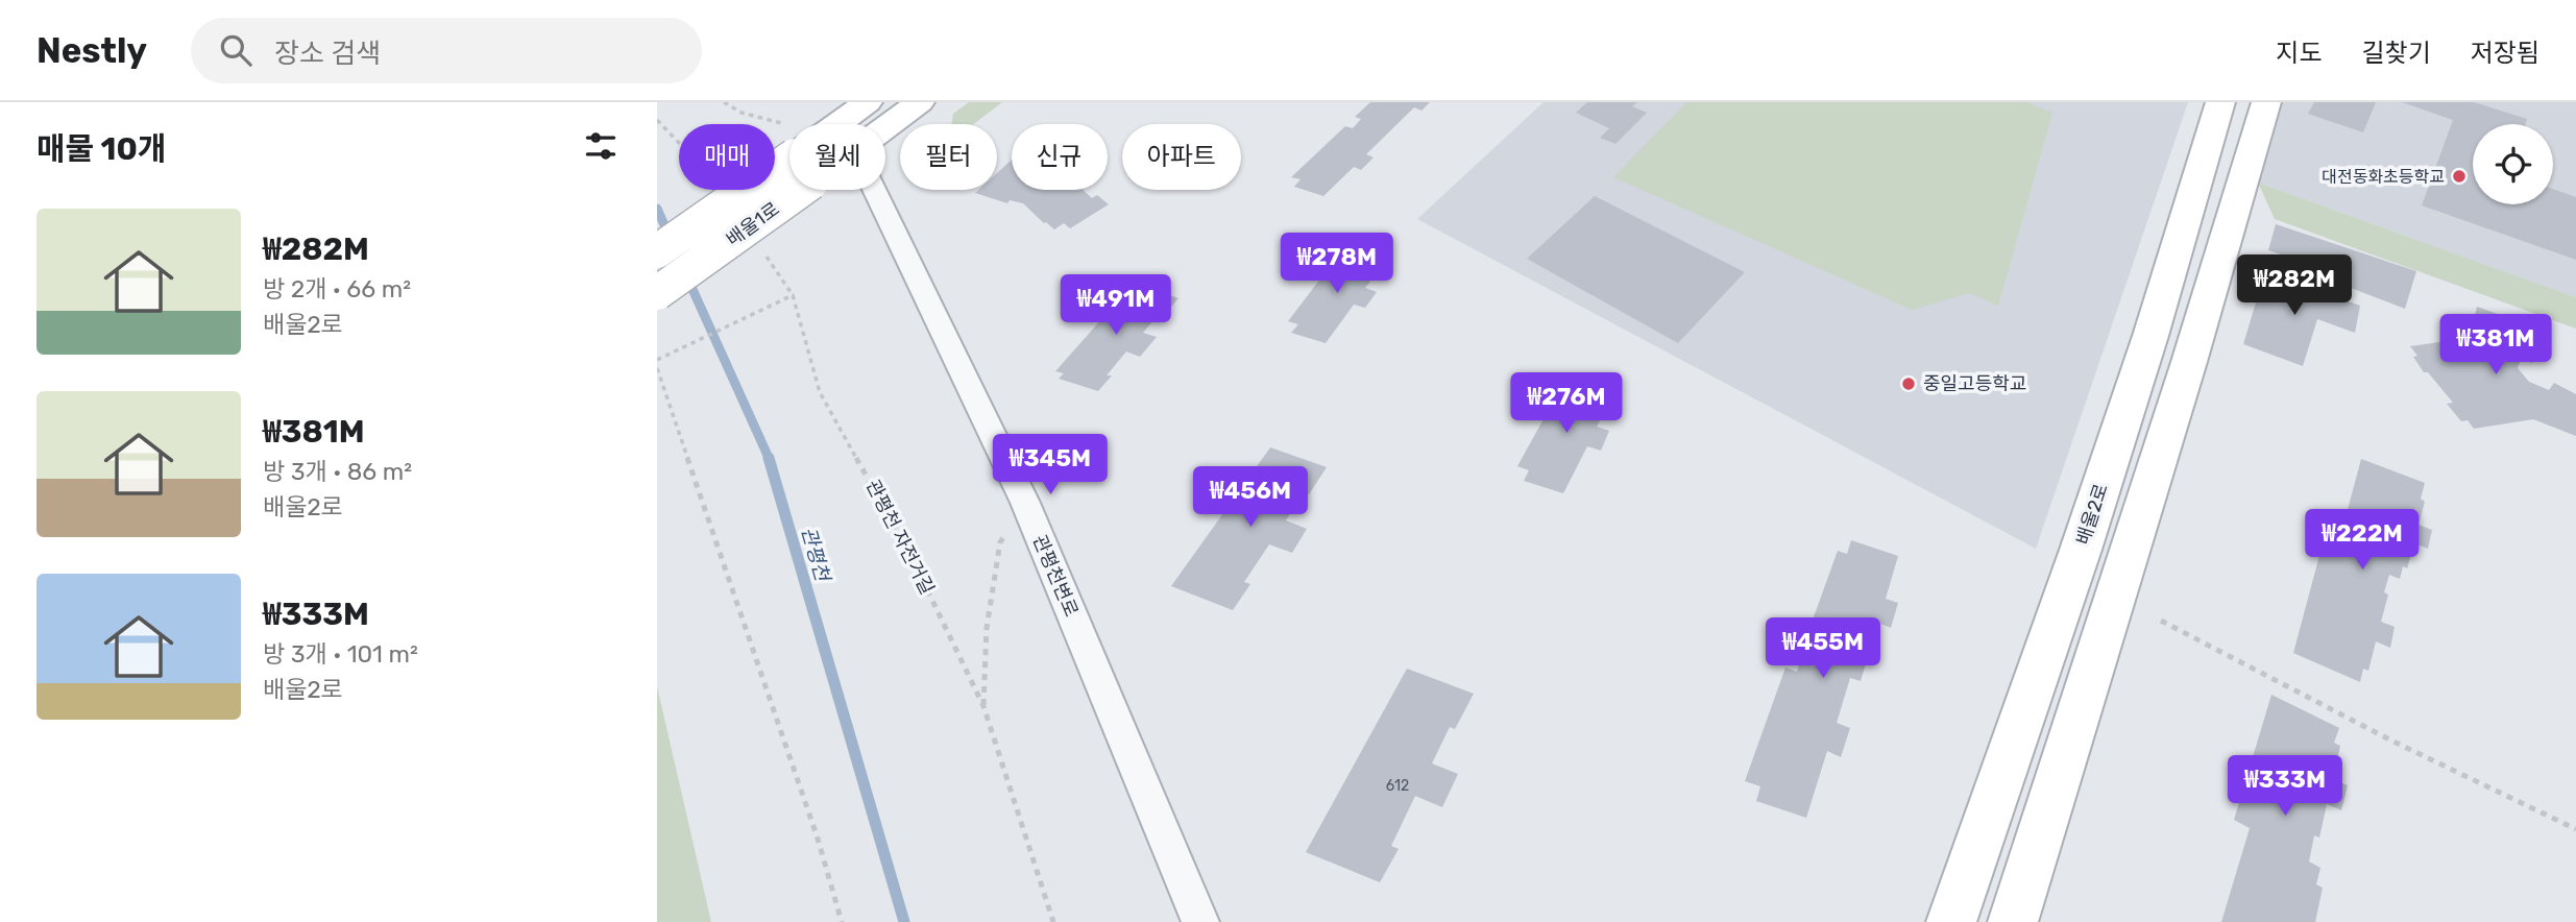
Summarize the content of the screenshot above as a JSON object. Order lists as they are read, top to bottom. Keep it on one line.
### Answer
{"streets":{"main road":["배울1로","배울2로"],"street":["관평천변로"],"path":["관평천 자전거길"]},"water":["관평천"],"places":["대전동화초등학교","중일고등학교"],"house_numbers":["612"],"page":{"header":"Nestly","search":"장소 검색","nav":["지도","길찾기","저장됨"],"heading":"매물 10개","chip":["매매","월세","필터","신규","아파트"],"list":[{"name":"₩282M","note":"방 2개 · 66 m² · 배울2로"},{"name":"₩381M","note":"방 3개 · 86 m² · 배울2로"},{"name":"₩333M","note":"방 3개 · 101 m² · 배울2로"}],"price":["₩278M","₩282M","₩491M","₩381M","₩276M","₩345M","₩456M","₩222M","₩455M","₩333M"]}}
